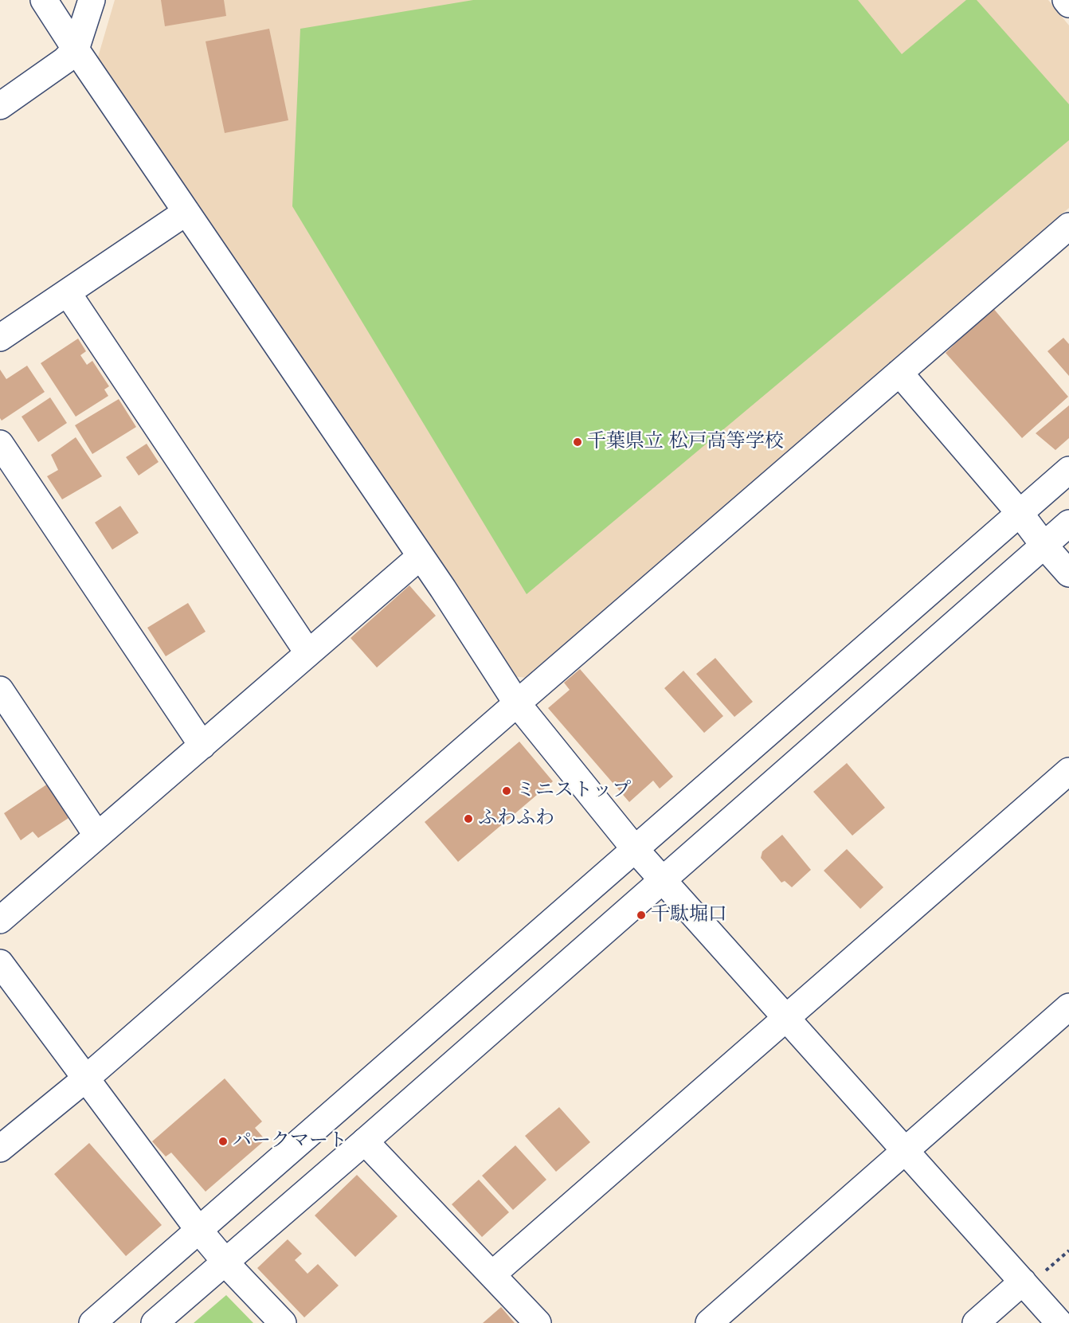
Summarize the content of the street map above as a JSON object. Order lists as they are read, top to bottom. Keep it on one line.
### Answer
{"places":["千葉県立 松戸高等学校","ミニストップ","ふわふわ","千駄堀口","パークマート"]}
